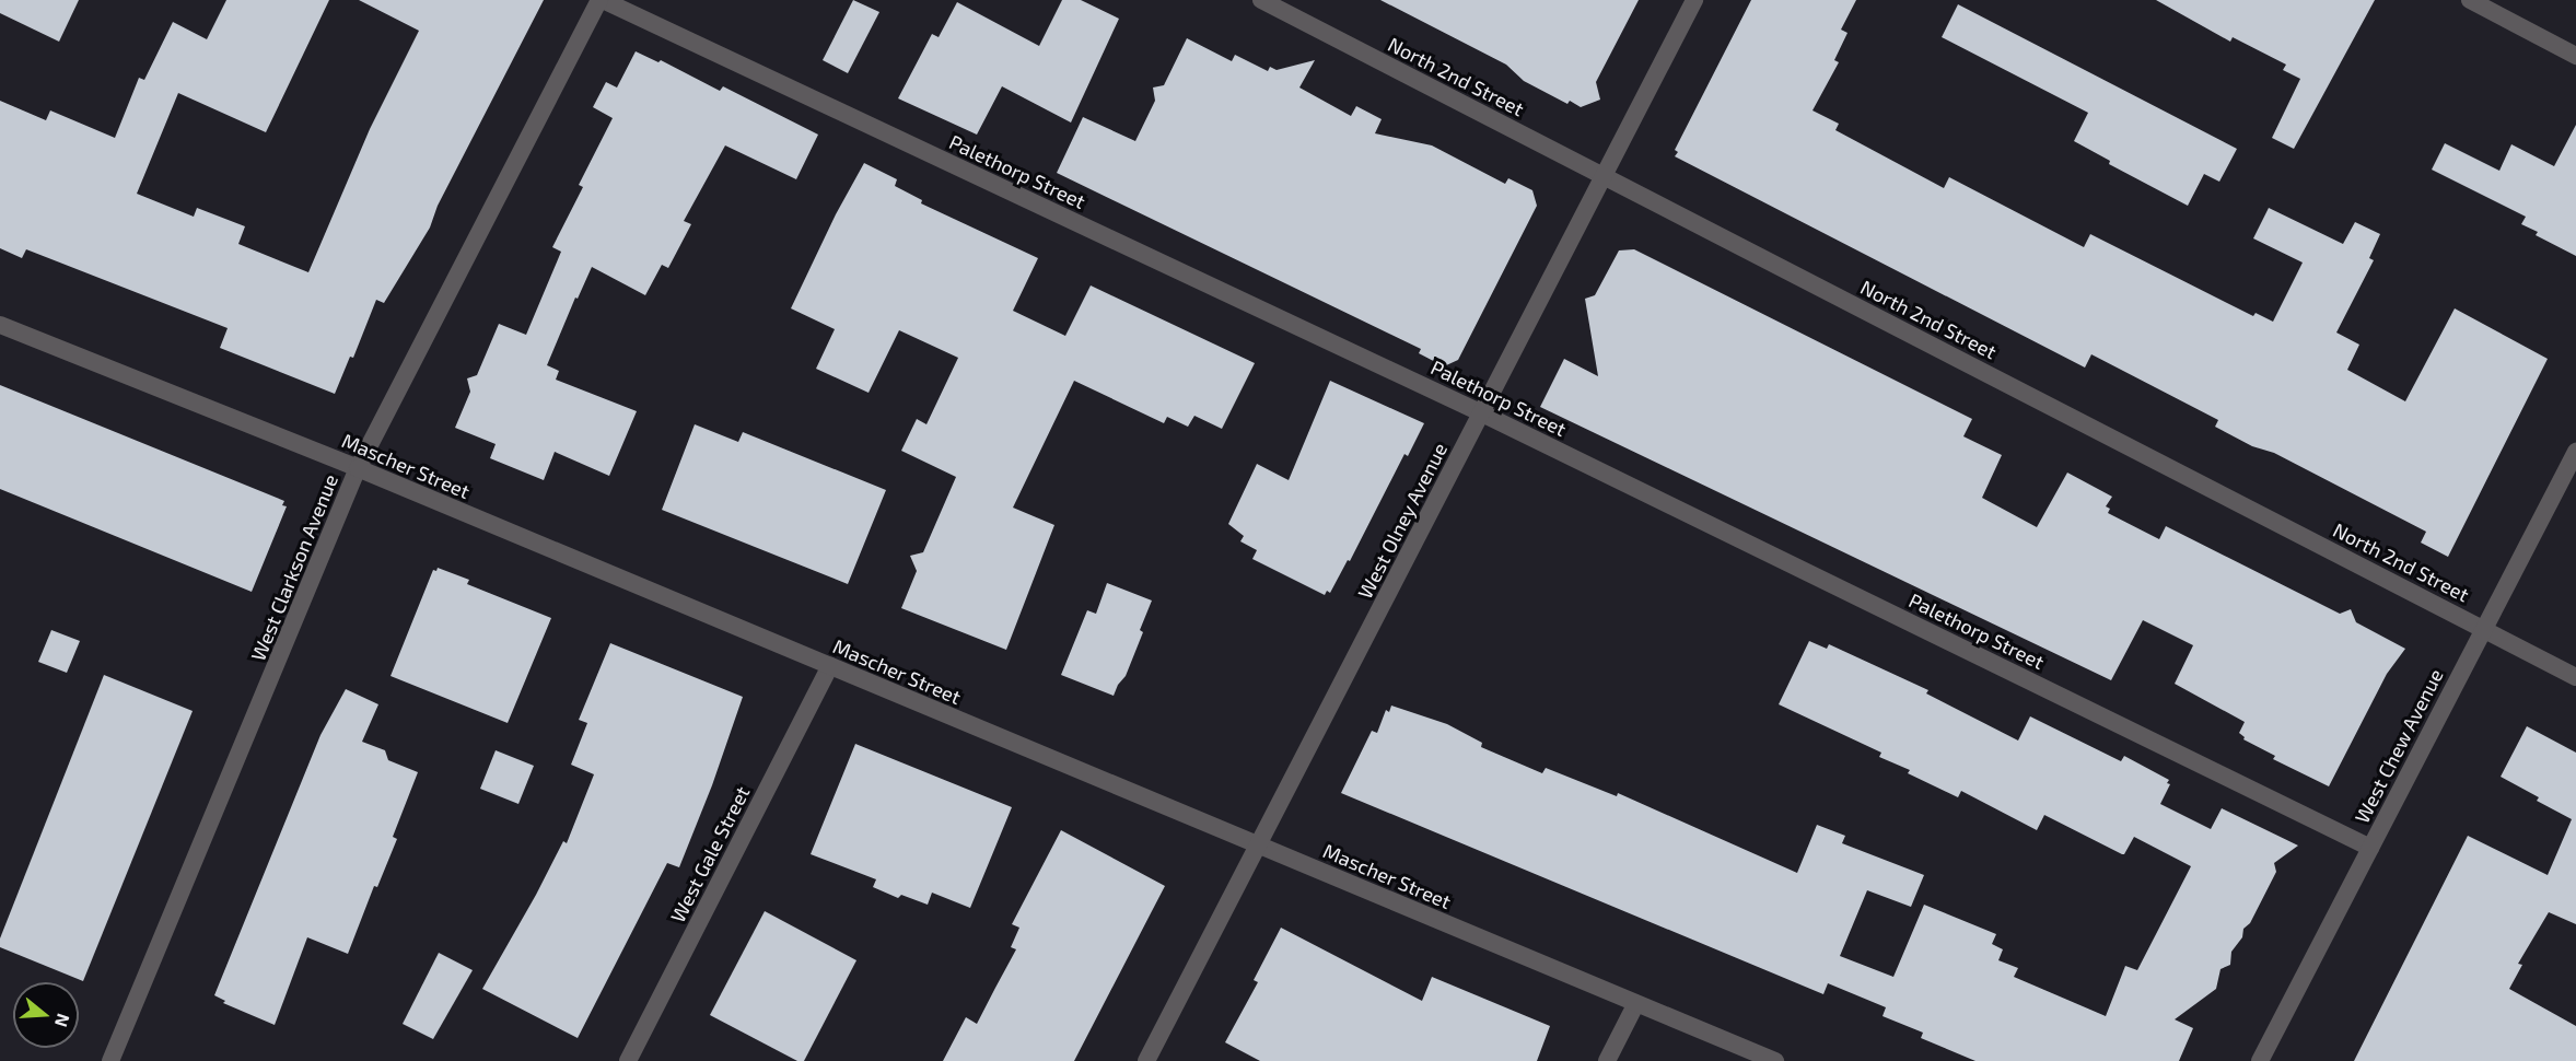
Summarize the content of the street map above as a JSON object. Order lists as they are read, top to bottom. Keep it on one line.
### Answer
{"streets":{"street":["North 2nd Street","Palethorp Street","Mascher Street","West Olney Avenue","West Clarkson Avenue","West Chew Avenue","West Gale Street"]},"crossings":[["North 2nd Street","West Olney Avenue"],["North 2nd Street","West Chew Avenue"],["Palethorp Street","West Olney Avenue"],["Palethorp Street","West Clarkson Avenue"],["Palethorp Street","West Chew Avenue"],["Mascher Street","West Olney Avenue"],["Mascher Street","West Clarkson Avenue"],["Mascher Street","West Gale Street"]],"north":"right"}
